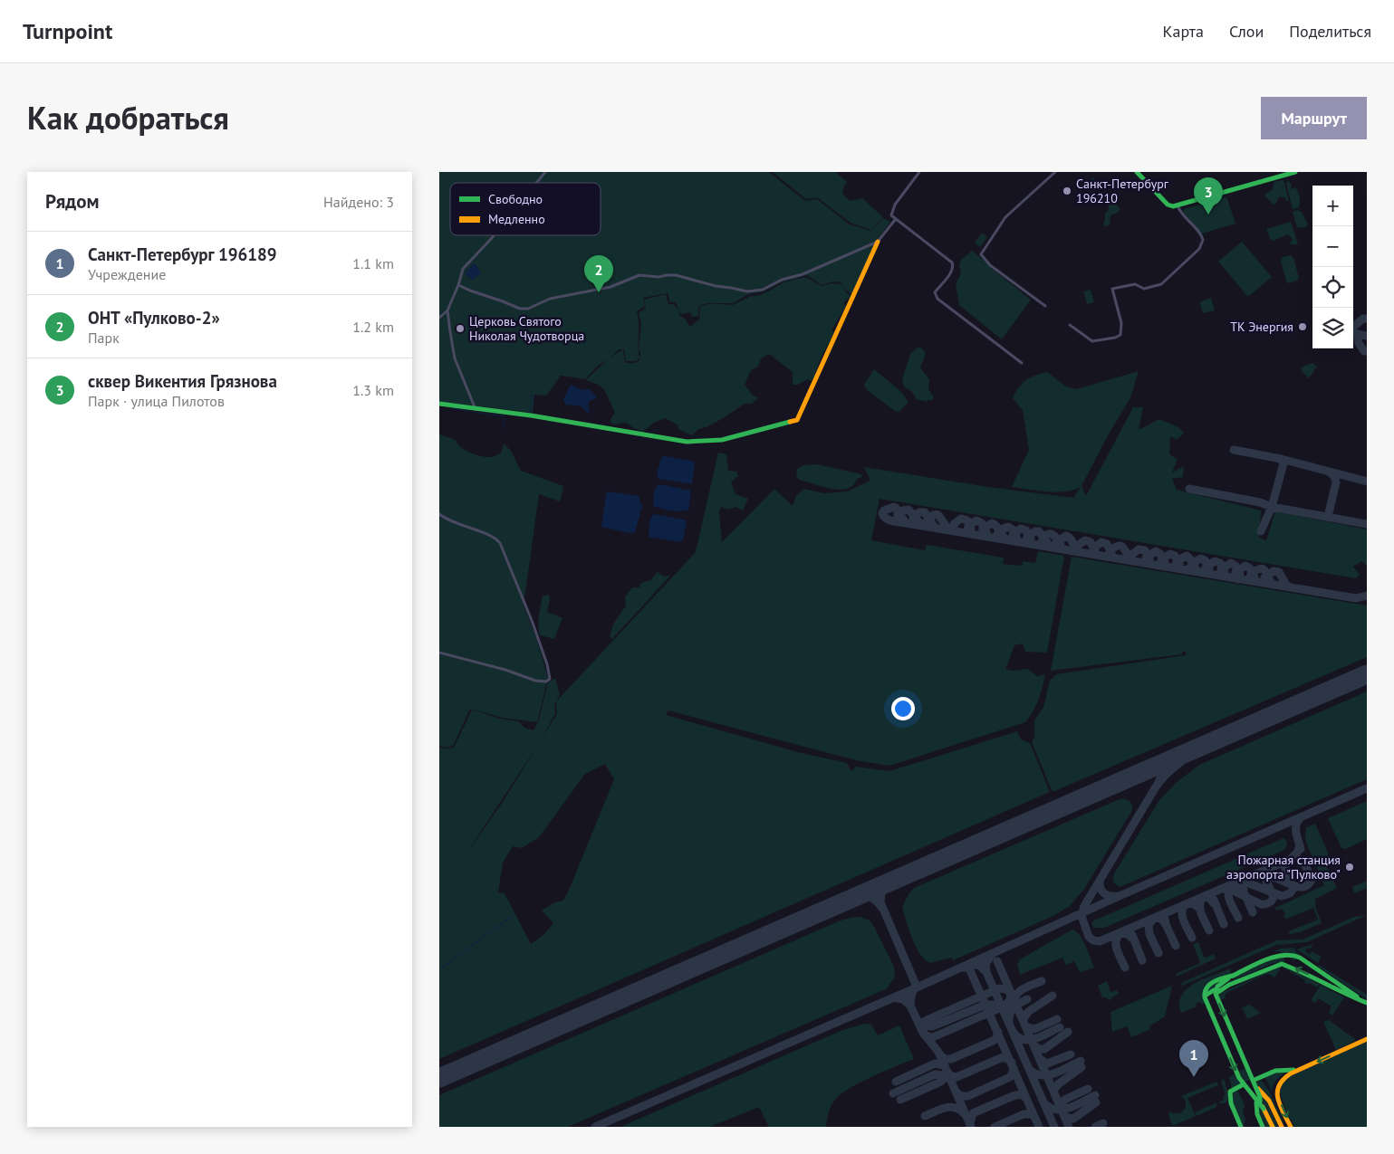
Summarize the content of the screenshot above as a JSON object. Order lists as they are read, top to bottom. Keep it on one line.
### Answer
{"places":["Санкт-Петербург 196210","ТК Энергия","Церковь Святого Николая Чудотворца","Пожарная станция аэропорта \"Пулково\""],"legend":["Свободно","Медленно"],"page":{"header":"Turnpoint","nav":["Карта","Слои","Поделиться"],"title":"Как добраться","buttons":"Маршрут","heading":["Рядом","Найдено: 3"],"pins":["3","2","1"],"map_buttons":["+","−"],"list":[{"mark":"1","name":"Санкт-Петербург 196189","note":"Учреждение","value":"1.1 km"},{"mark":"2","name":"ОНТ «Пулково-2»","note":"Парк","value":"1.2 km"},{"mark":"3","name":"сквер Викентия Грязнова","note":"Парк · улица Пилотов","value":"1.3 km"}]}}
